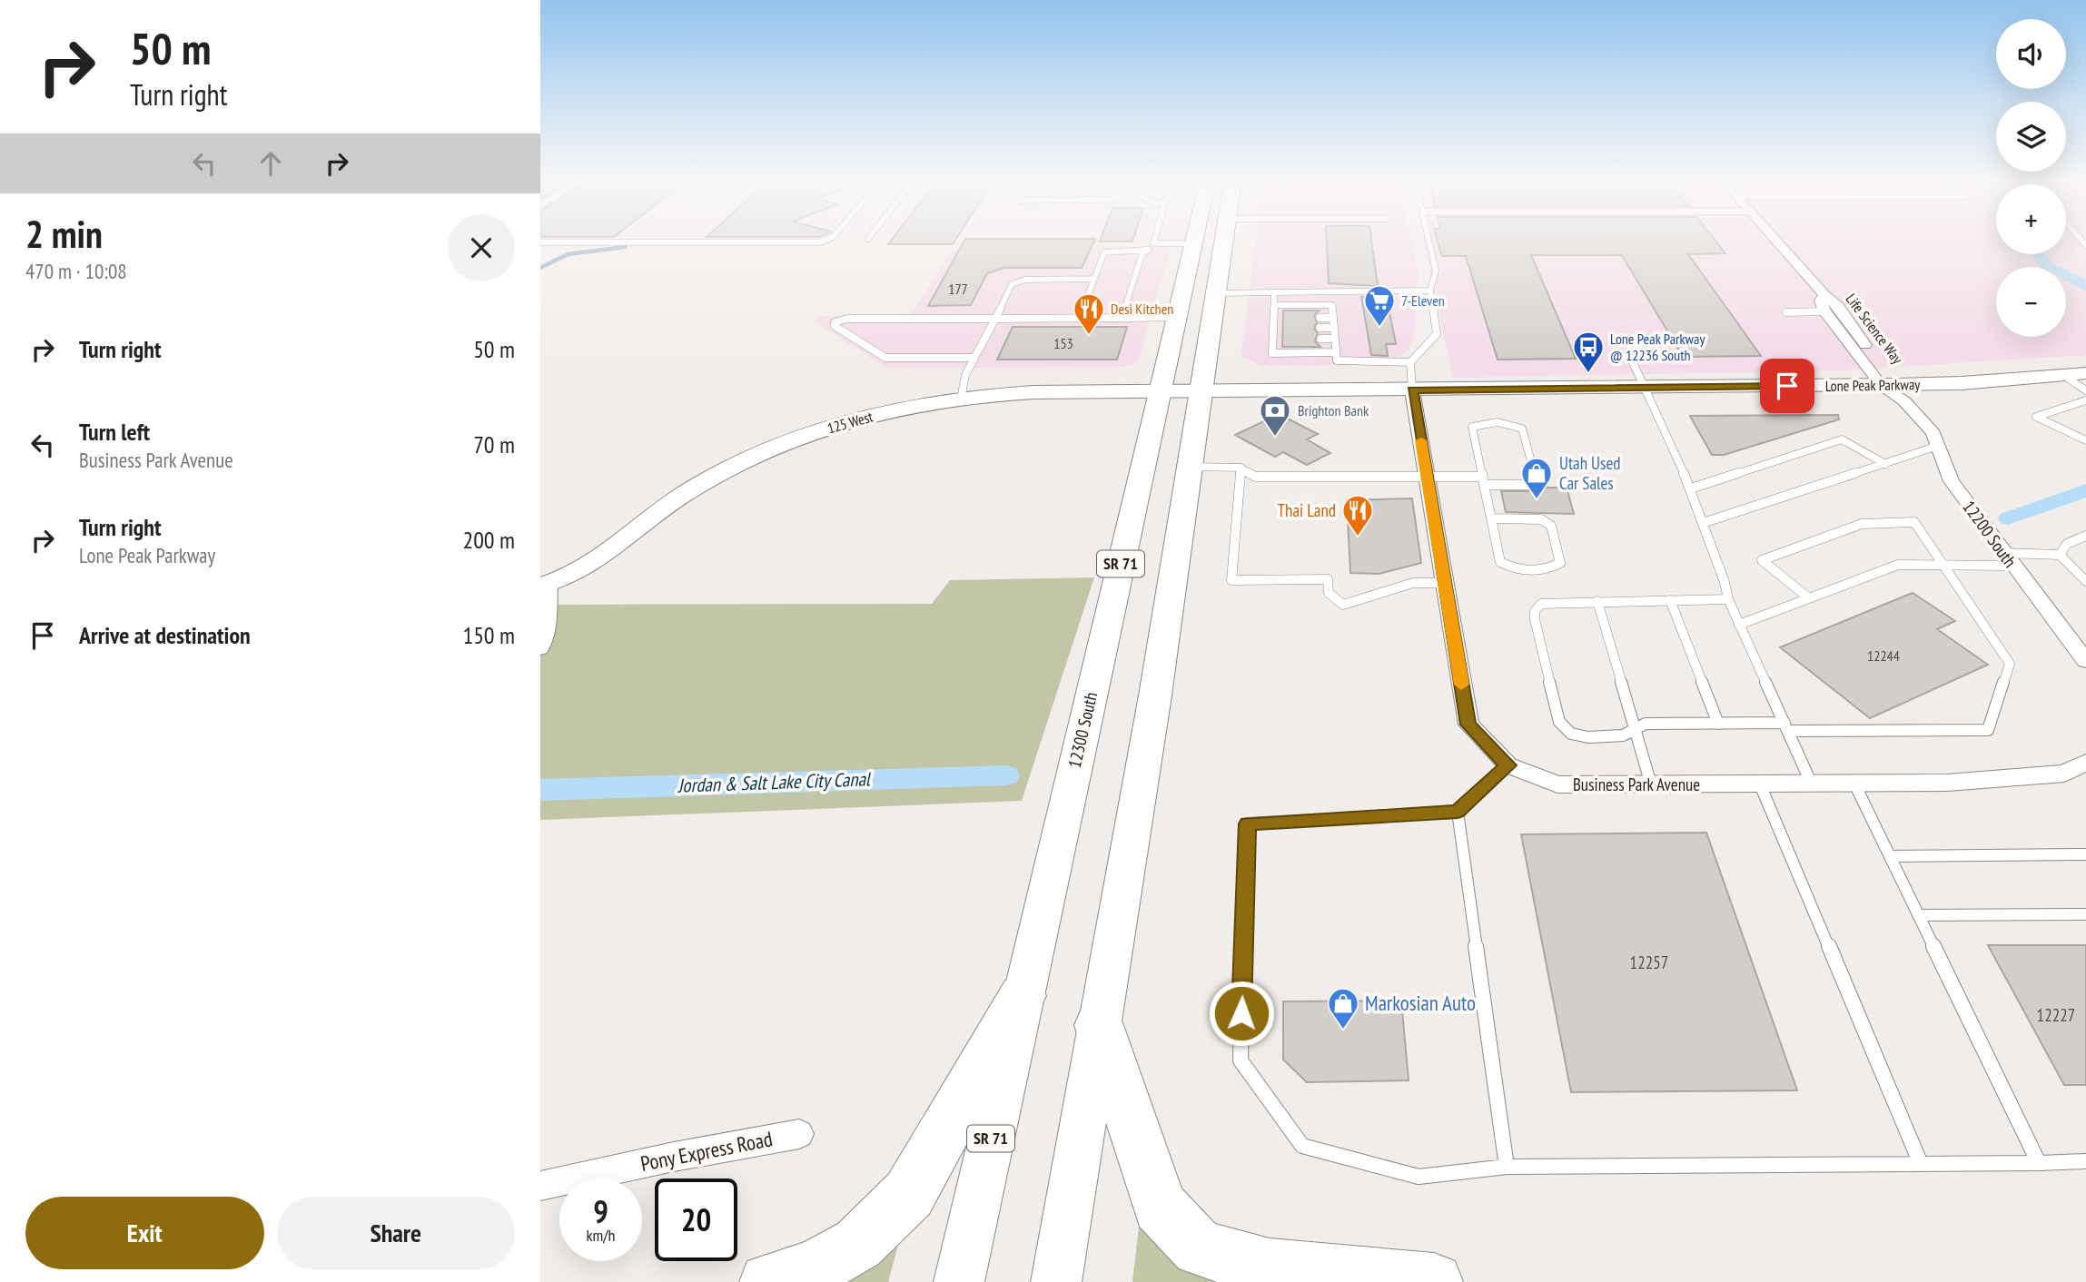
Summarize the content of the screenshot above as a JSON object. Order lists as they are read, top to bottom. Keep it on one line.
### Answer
{"streets":{"main road":["Lone Peak Parkway","125 West","SR 71","12300 South"],"street":["Life Science Way","12200 South","Business Park Avenue","Pony Express Road"]},"crossings":[["Life Science Way","Lone Peak Parkway"],["Life Science Way","12200 South"],["Lone Peak Parkway","125 West"],["Lone Peak Parkway","12200 South"],["Lone Peak Parkway","Business Park Avenue"],["125 West","12300 South"]],"water":["Jordan & Salt Lake City Canal"],"places":{"supermarket":["7-Eleven"],"restaurant":["Desi Kitchen","Thai Land"],"bus stop":["Lone Peak Parkway @ 12236 South"],"bank":["Brighton Bank"],"shop":["Utah Used Car Sales","Markosian Auto"]},"house_numbers":["177","153","12244","12257","12227"],"page":{"turn":["50 m","Turn right"],"map_buttons":["+","−"],"heading":["2 min","470 m · 10:08"],"list":[{"name":"Turn right","value":"50 m"},{"name":"Turn left","note":"Business Park Avenue","value":"70 m"},{"name":"Turn right","note":"Lone Peak Parkway","value":"200 m"},{"name":"Arrive at destination","value":"150 m"}],"speed":"9 km/h","limit":"20","buttons":["Exit","Share"]}}
